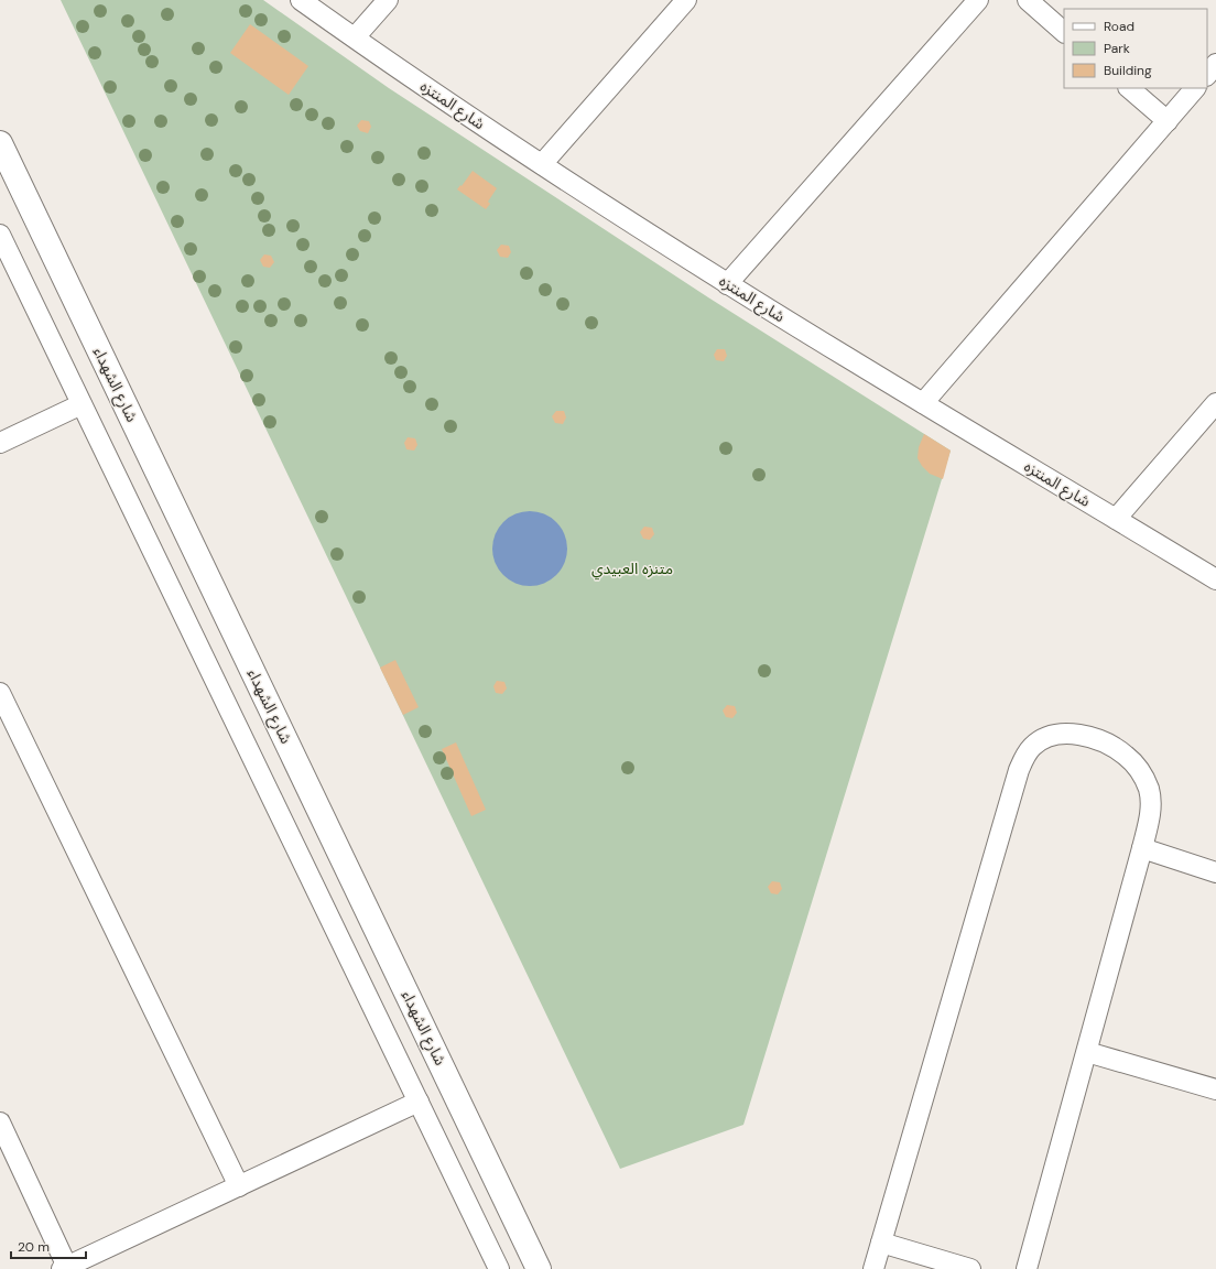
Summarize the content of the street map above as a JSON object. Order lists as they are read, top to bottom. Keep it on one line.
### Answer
{"streets":{"street":["شارع المنتزه","شارع الشهداء"]},"parks":["متنزه العبيدي"],"legend":["Road","Park","Building"],"scale_bar":"20 m"}
